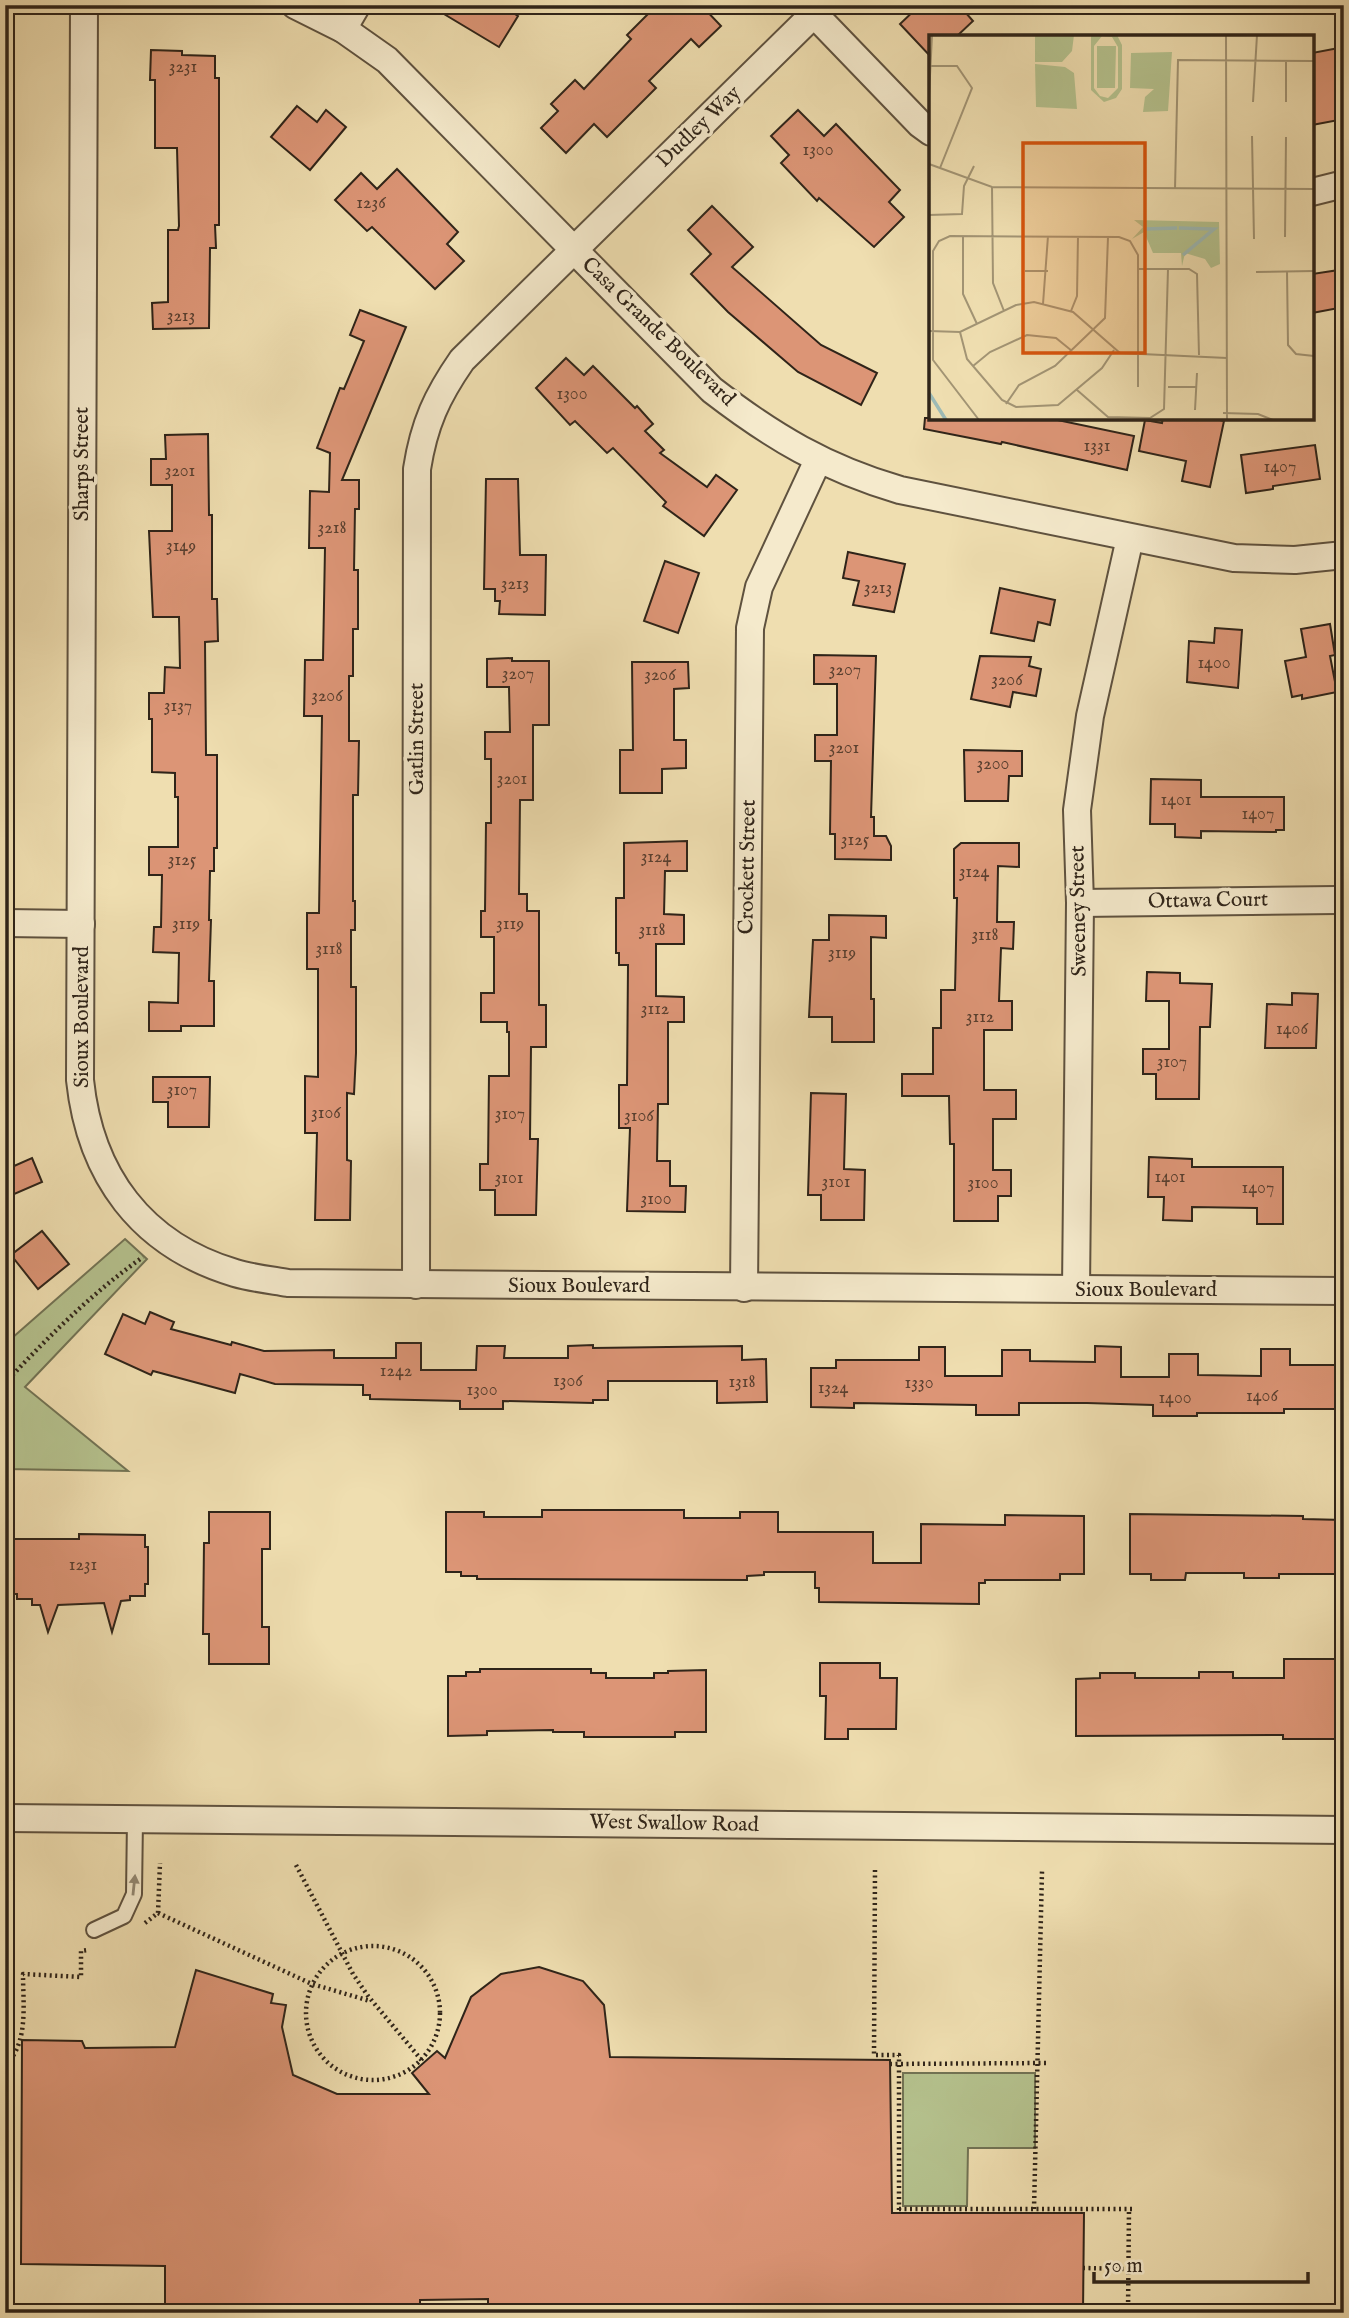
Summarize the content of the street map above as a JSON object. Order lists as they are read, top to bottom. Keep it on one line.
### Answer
{"streets":{"street":["Dudley Way","Casa Grande Boulevard","Sharps Street","Gatlin Street","Crockett Street","Ottawa Court","Sweeney Street","Sioux Boulevard","West Swallow Road"]},"crossings":[["Dudley Way","Casa Grande Boulevard"],["Dudley Way","Gatlin Street"],["Casa Grande Boulevard","Gatlin Street"],["Casa Grande Boulevard","Crockett Street"],["Casa Grande Boulevard","Sweeney Street"],["Sharps Street","Sioux Boulevard"],["Gatlin Street","Sioux Boulevard"],["Crockett Street","Sioux Boulevard"],["Ottawa Court","Sweeney Street"],["Sweeney Street","Sioux Boulevard"]],"house_numbers":["3231","1300","1236","3213","1300","1331","1407","3201","3218","3149","3213","3213","1400","3207","3207","3206","3206","3206","3137","3201","3200","3201","1401","1407","3125","3124","3125","3124","3119","3119","3118","3118","3118","3119","3112","3112","1406","3107","3107","3106","3107","3106","1401","3101","3101","3100","1407","3100","1242","1306","1318","1330","1324","1300","1406","1400","1231"],"scale_bar":"50 m"}
